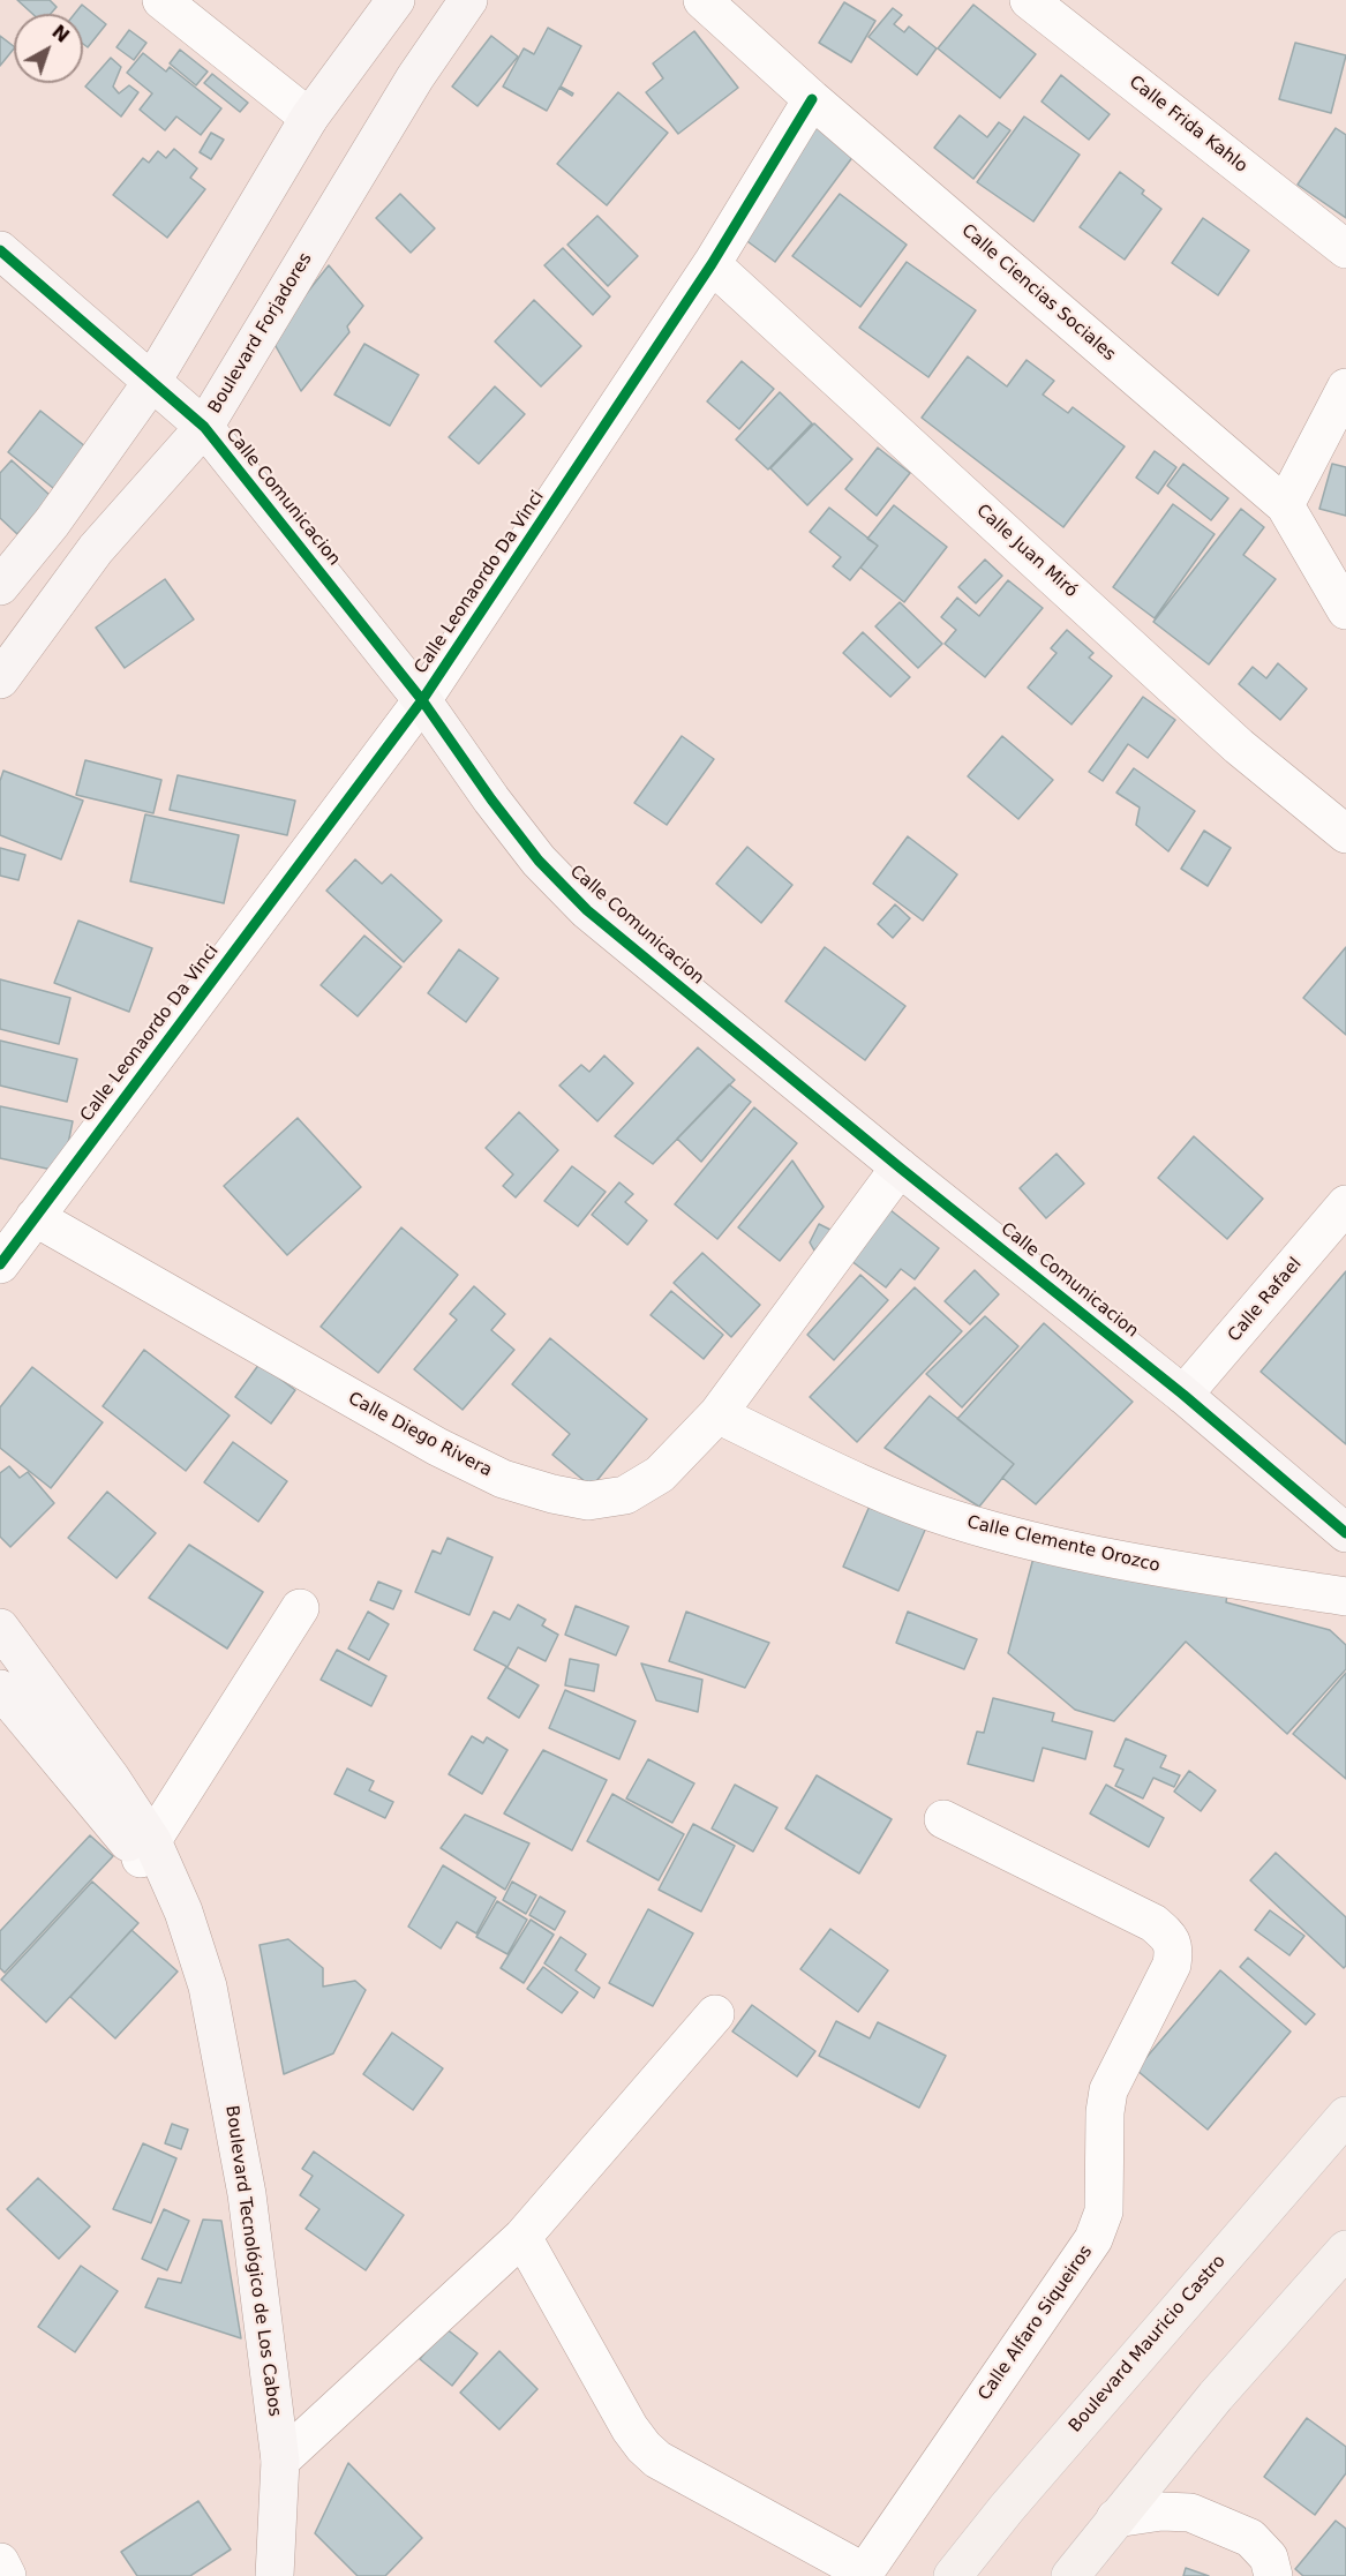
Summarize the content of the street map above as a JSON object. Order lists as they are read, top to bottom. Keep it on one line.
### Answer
{"streets":{"main road":["Boulevard Mauricio Castro"],"street":["Calle Frida Kahlo","Calle Ciencias Sociales","Boulevard Forjadores","Calle Comunicacion","Calle Juan Miró","Calle Leonaordo Da Vinci","Calle Rafael","Calle Diego Rivera","Calle Clemente Orozco","Boulevard Tecnológico de Los Cabos","Calle Alfaro Siqueiros"]},"crossings":[["Calle Ciencias Sociales","Calle Leonaordo Da Vinci"],["Boulevard Forjadores","Calle Comunicacion"],["Calle Comunicacion","Calle Leonaordo Da Vinci"],["Calle Comunicacion","Calle Rafael"],["Calle Comunicacion","Calle Diego Rivera"],["Calle Juan Miró","Calle Leonaordo Da Vinci"],["Calle Leonaordo Da Vinci","Calle Diego Rivera"],["Calle Diego Rivera","Calle Clemente Orozco"]],"north":"top right"}
